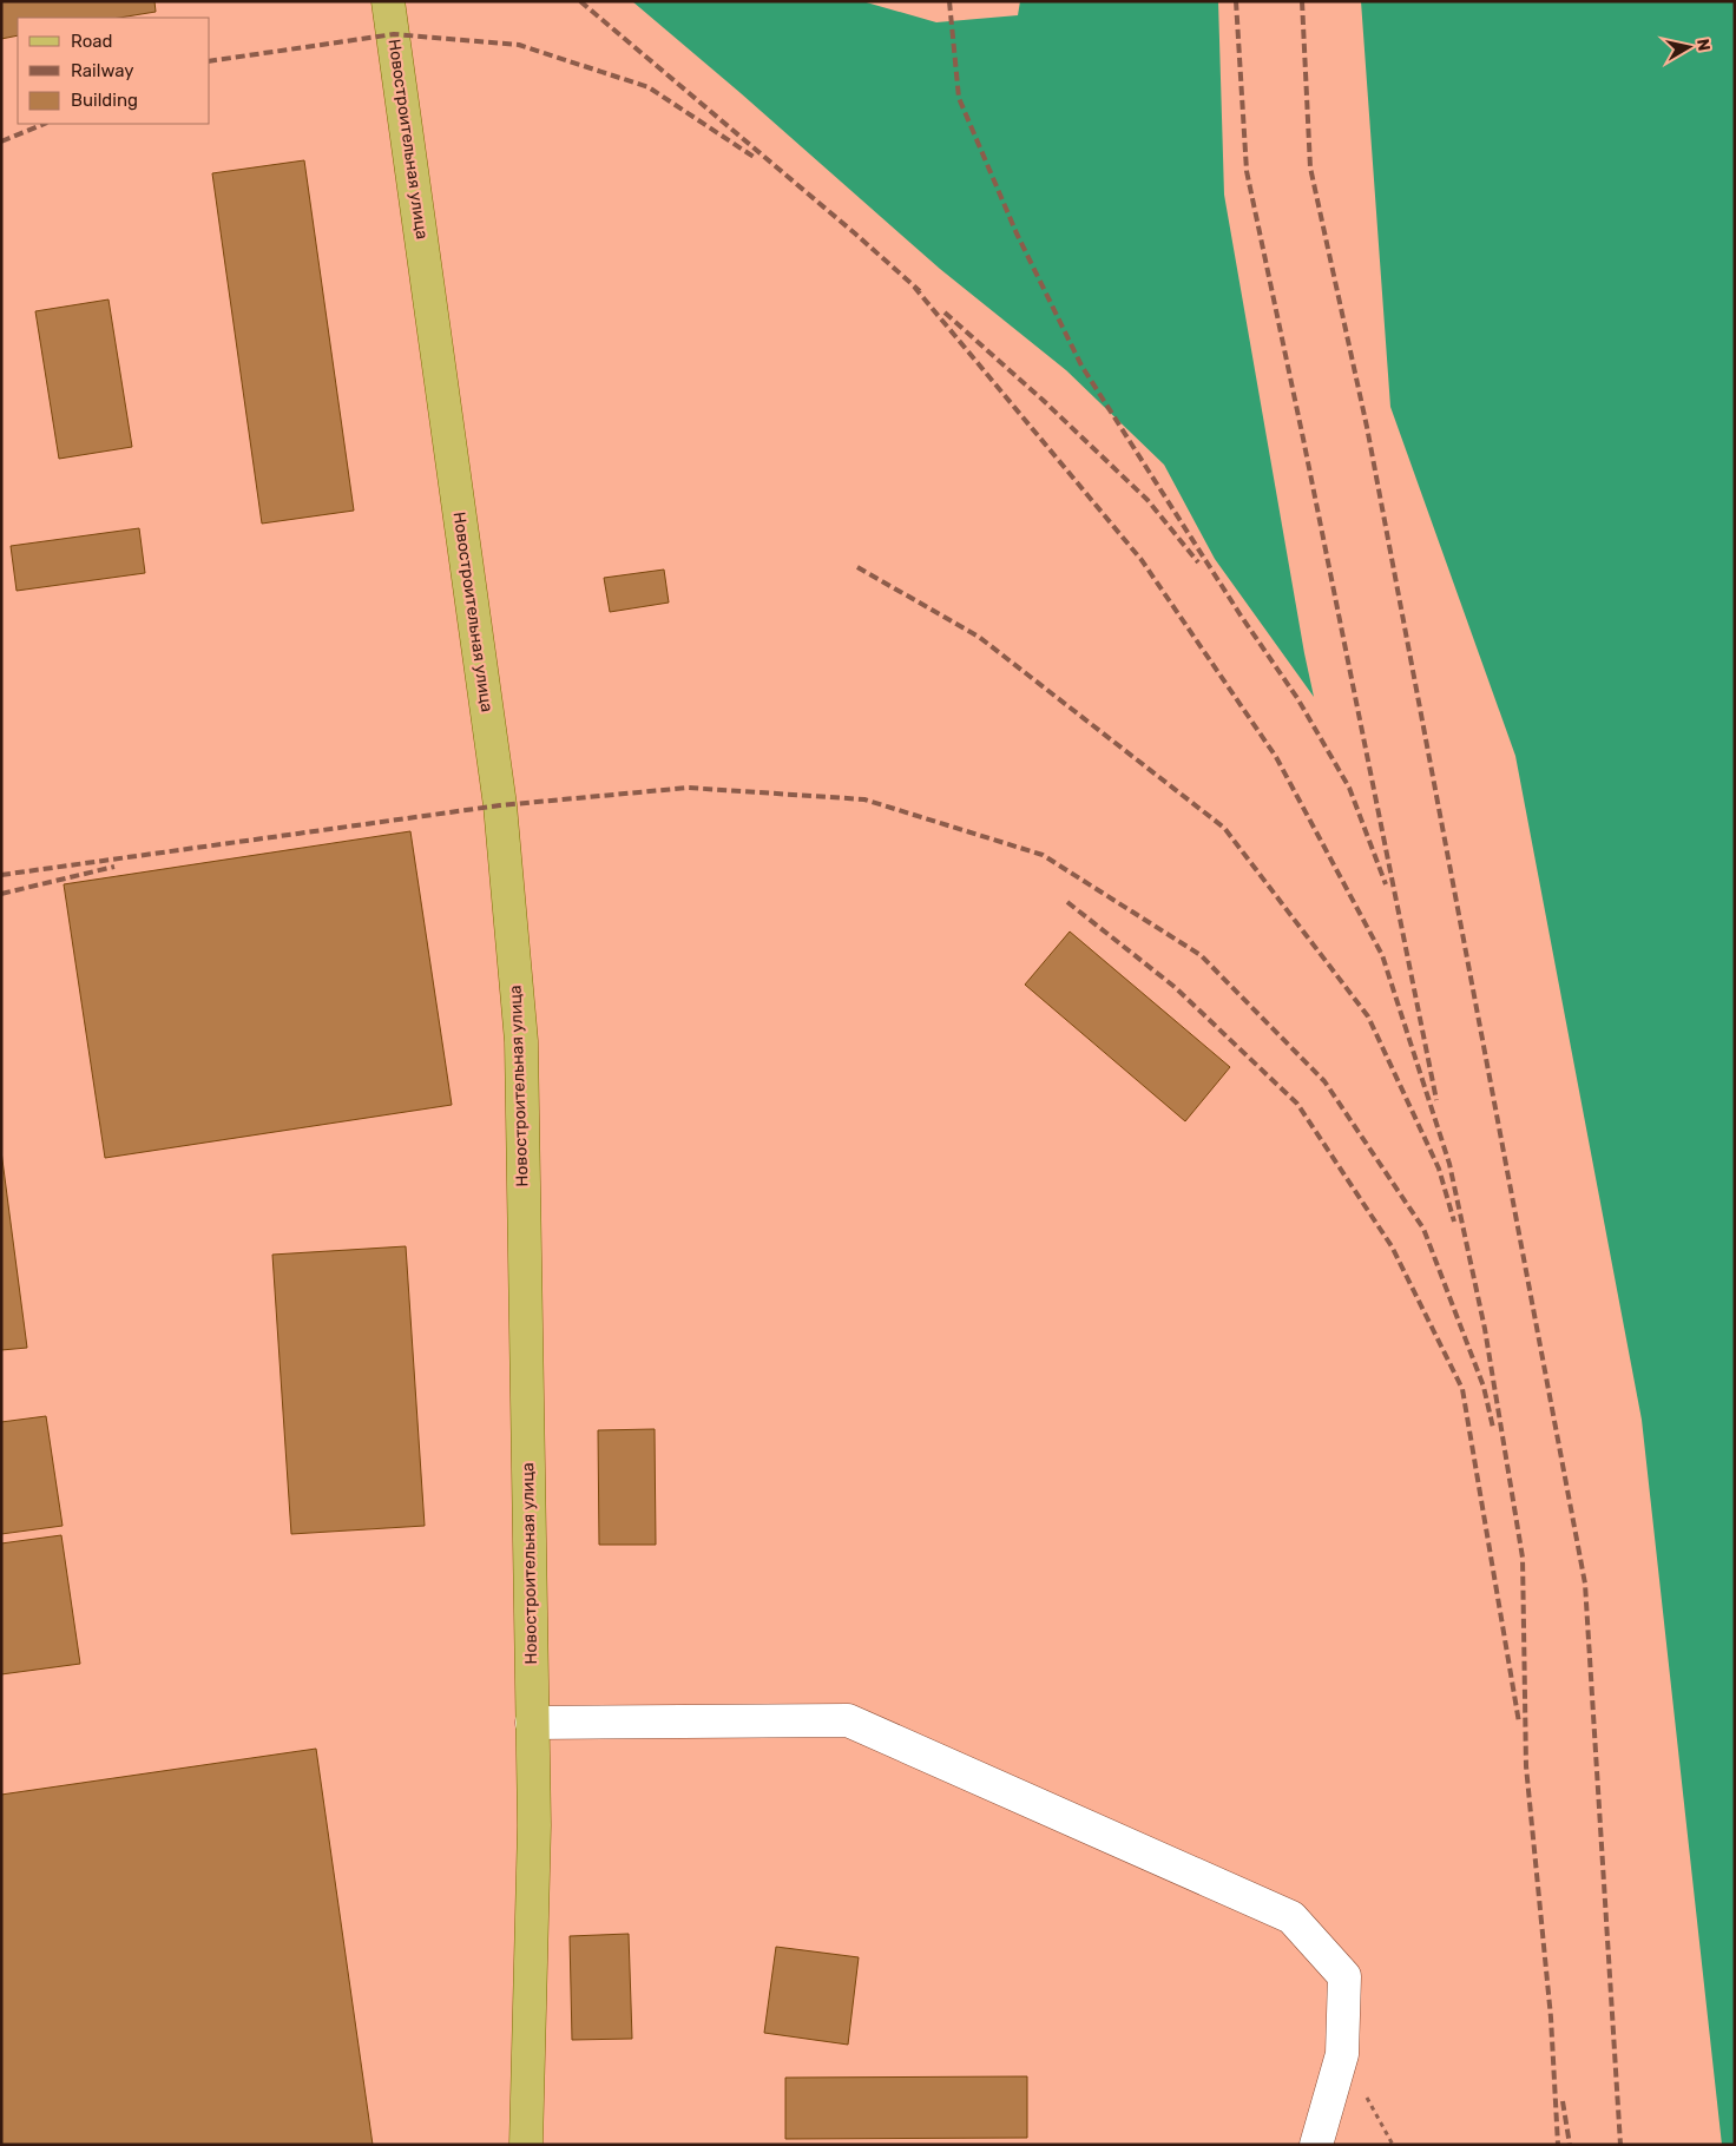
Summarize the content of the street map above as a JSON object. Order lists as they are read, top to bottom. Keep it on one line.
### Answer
{"streets":{"main road":["Новостроительная улица"]},"legend":["Road","Railway","Building"],"north":"right"}
